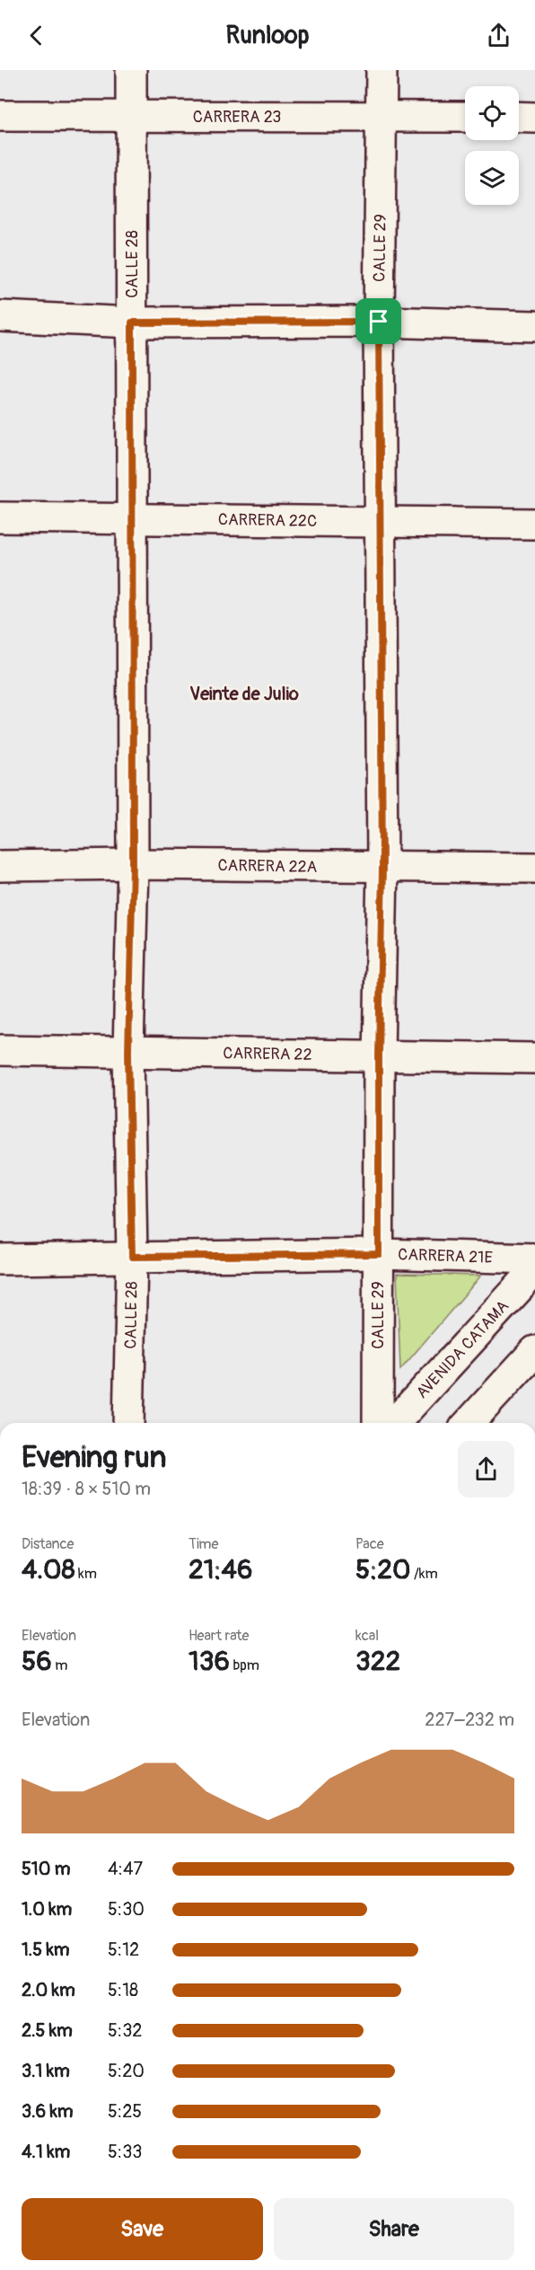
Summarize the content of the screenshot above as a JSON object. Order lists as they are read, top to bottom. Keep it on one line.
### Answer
{"streets":{"street":["CARRERA 23","CALLE 29","CALLE 28","CARRERA 22C","CARRERA 22A","CARRERA 22","CARRERA 21E","AVENIDA CATAMA"]},"crossings":[["CARRERA 23","CALLE 29"],["CARRERA 23","CALLE 28"],["CALLE 29","CARRERA 22C"],["CALLE 29","CARRERA 22A"],["CALLE 29","CARRERA 22"],["CALLE 29","CARRERA 21E"],["CALLE 28","CARRERA 22C"],["CALLE 28","CARRERA 22A"],["CALLE 28","CARRERA 22"],["CALLE 28","CARRERA 21E"]],"districts":["Veinte de Julio"],"page":{"header":"Runloop","heading":["Evening run","18:39 · 8 × 510 m"],"stats":[["Distance","4.08 km"],["Time","21:46"],["Pace","5:20 /km"],["Elevation","56 m"],["Heart rate","136 bpm"],["kcal","322"]],"chart":["Elevation","227–232 m"],"list":[{"name":"510 m","note":"4:47"},{"name":"1.0 km","note":"5:30"},{"name":"1.5 km","note":"5:12"},{"name":"2.0 km","note":"5:18"},{"name":"2.5 km","note":"5:32"},{"name":"3.1 km","note":"5:20"},{"name":"3.6 km","note":"5:25"},{"name":"4.1 km","note":"5:33"}],"buttons":["Save","Share"]}}
